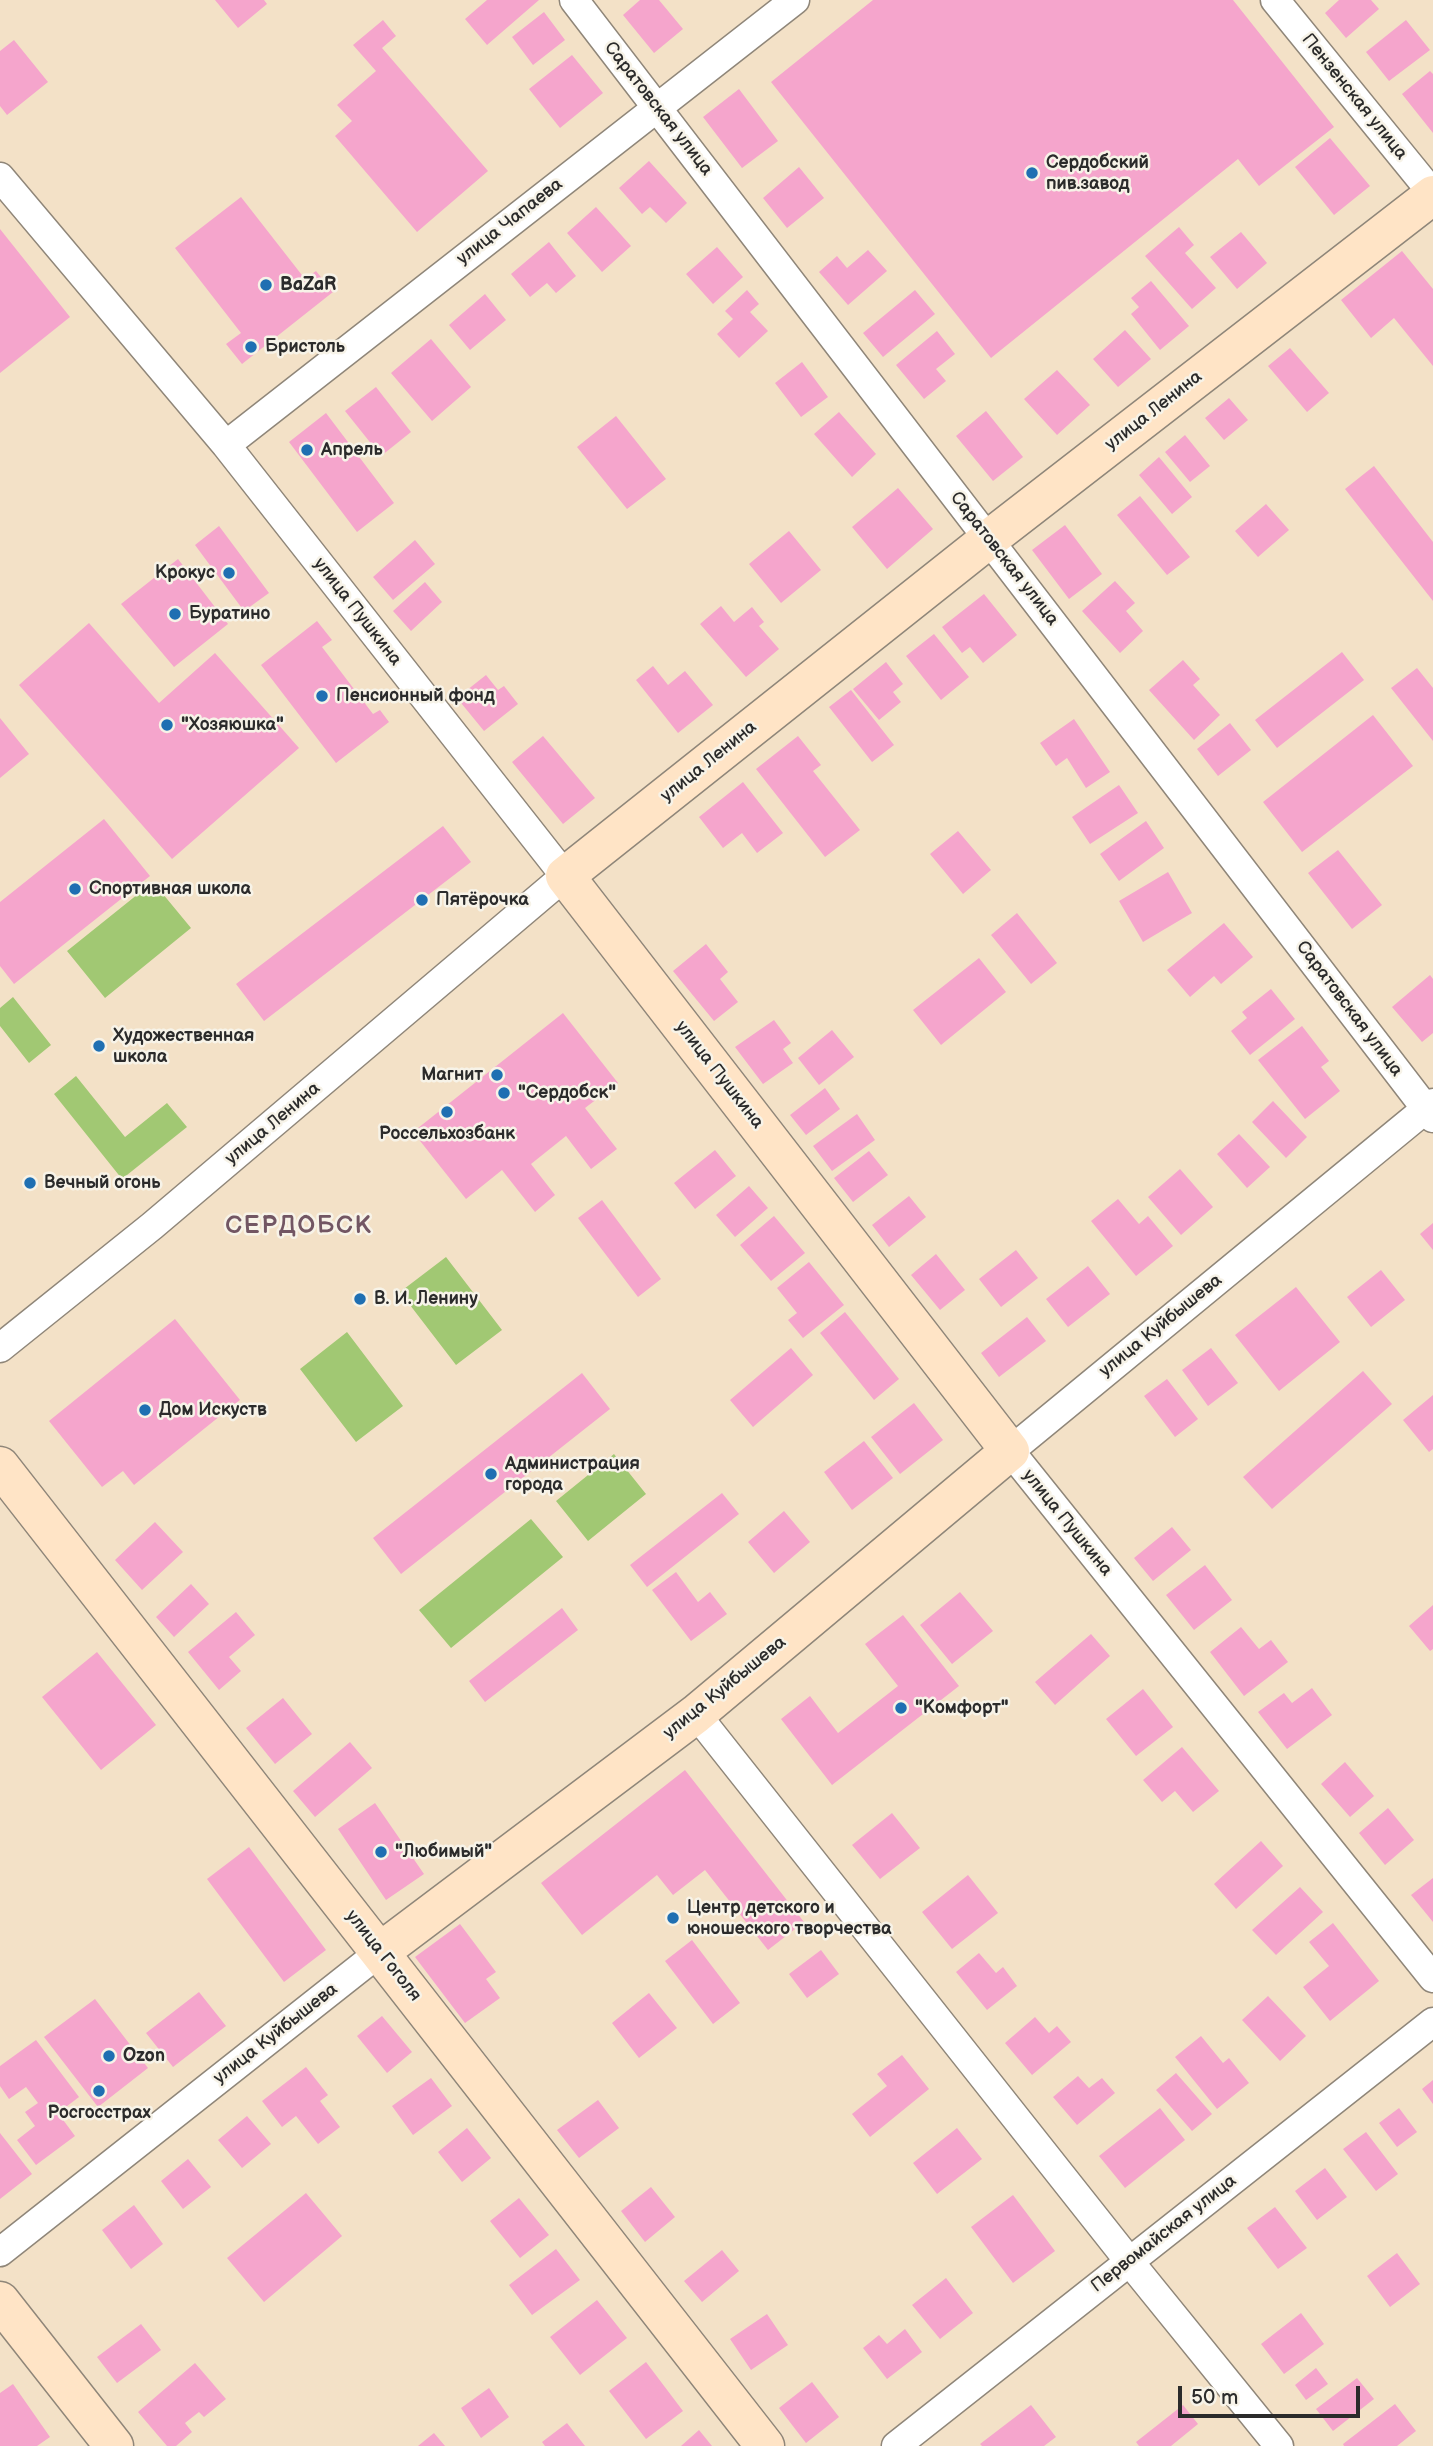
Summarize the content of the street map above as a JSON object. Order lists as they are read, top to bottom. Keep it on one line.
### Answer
{"streets":{"street":["Пензенская улица","Саратовская улица","улица Чапаева","улица Ленина","улица Пушкина","улица Куйбышева","улица Гоголя","Первомайская улица"]},"crossings":[["Пензенская улица","улица Ленина"],["Саратовская улица","улица Чапаева"],["Саратовская улица","улица Ленина"],["Саратовская улица","улица Куйбышева"],["улица Чапаева","улица Пушкина"],["улица Ленина","улица Пушкина"],["улица Пушкина","улица Куйбышева"],["улица Куйбышева","улица Гоголя"]],"districts":["СЕРДОБСК"],"places":["Сердобский пив.завод","BaZaR","Бристоль","Апрель","Крокус","Буратино","Пенсионный фонд","\"Хозяюшка\"","Спортивная школа","Пятёрочка","Художественная школа","Магнит","\"Сердобск\"","Россельхозбанк","Вечный огонь","В. И. Ленину","Дом Искуств","Администрация города","\"Комфорт\"","\"Любимый\"","Центр детского и юношеского творчества","Ozon","Росгосстрах"],"scale_bar":"50 m"}
